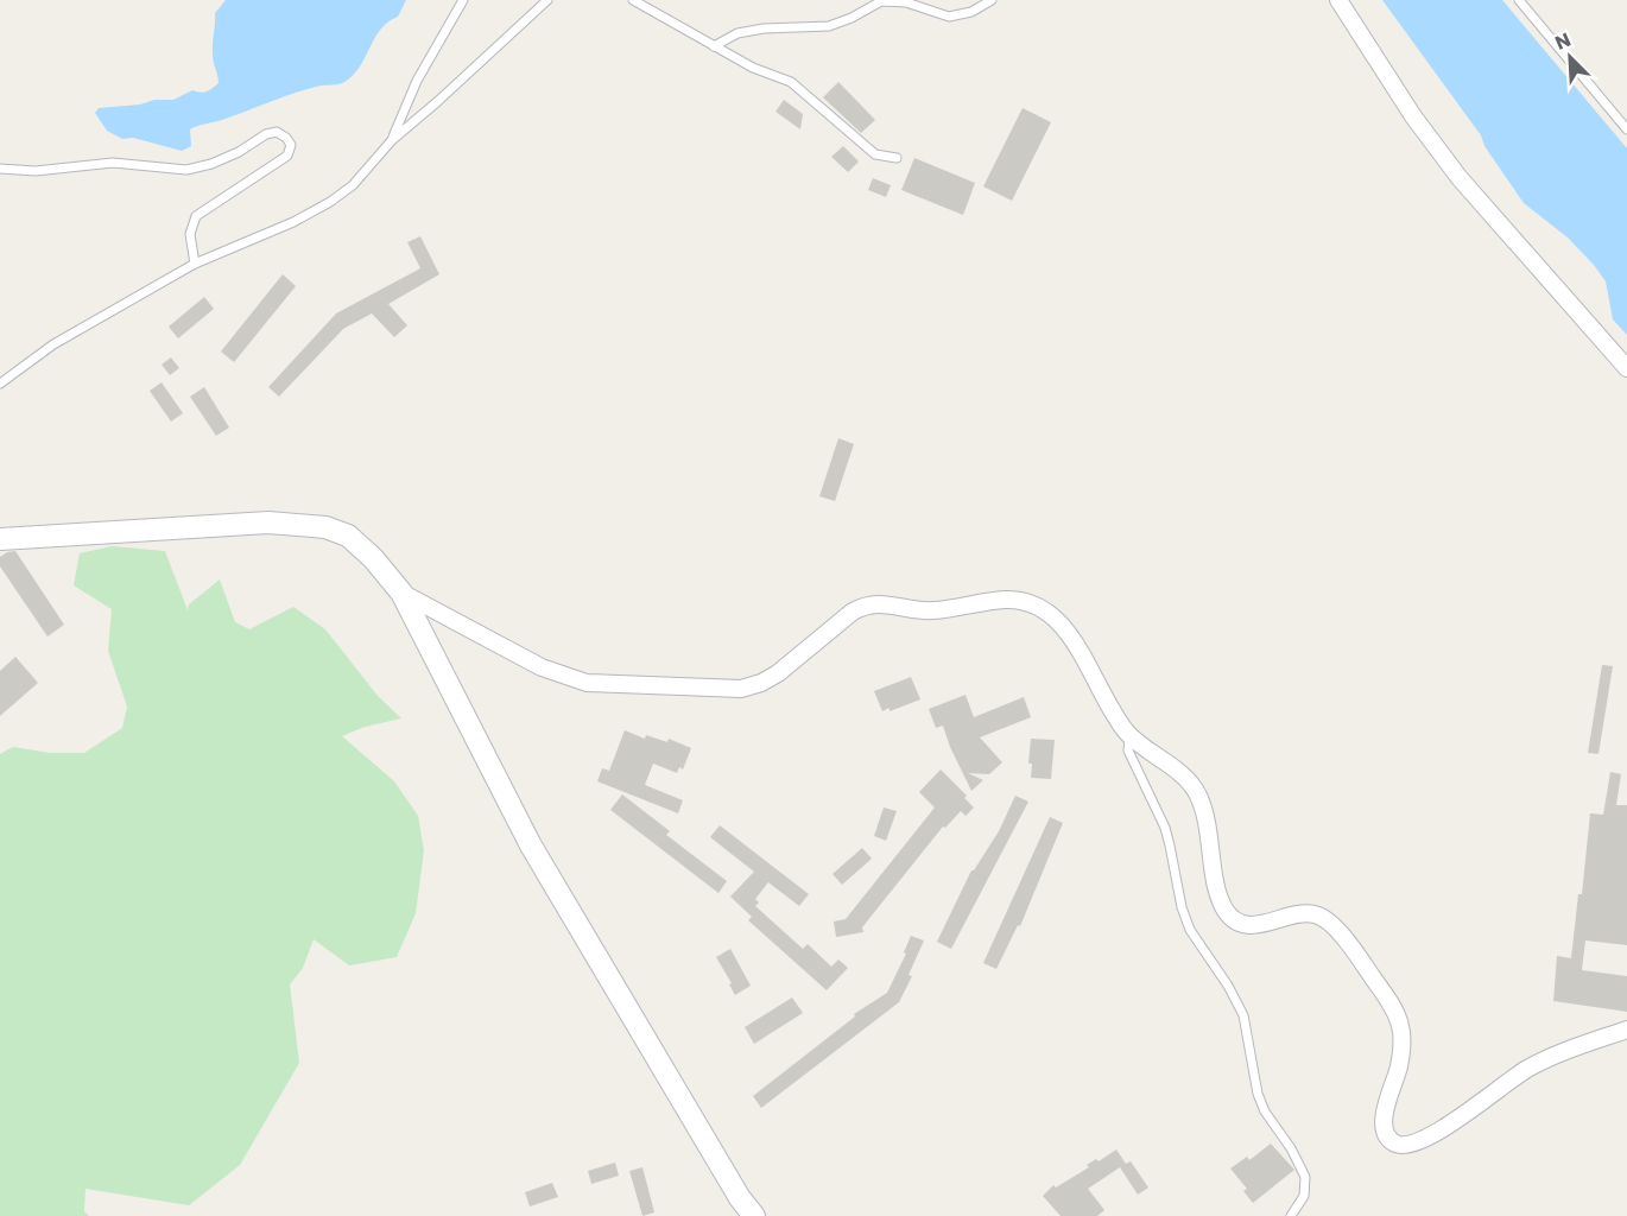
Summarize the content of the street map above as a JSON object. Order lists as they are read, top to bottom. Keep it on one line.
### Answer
{"north":"top left"}
